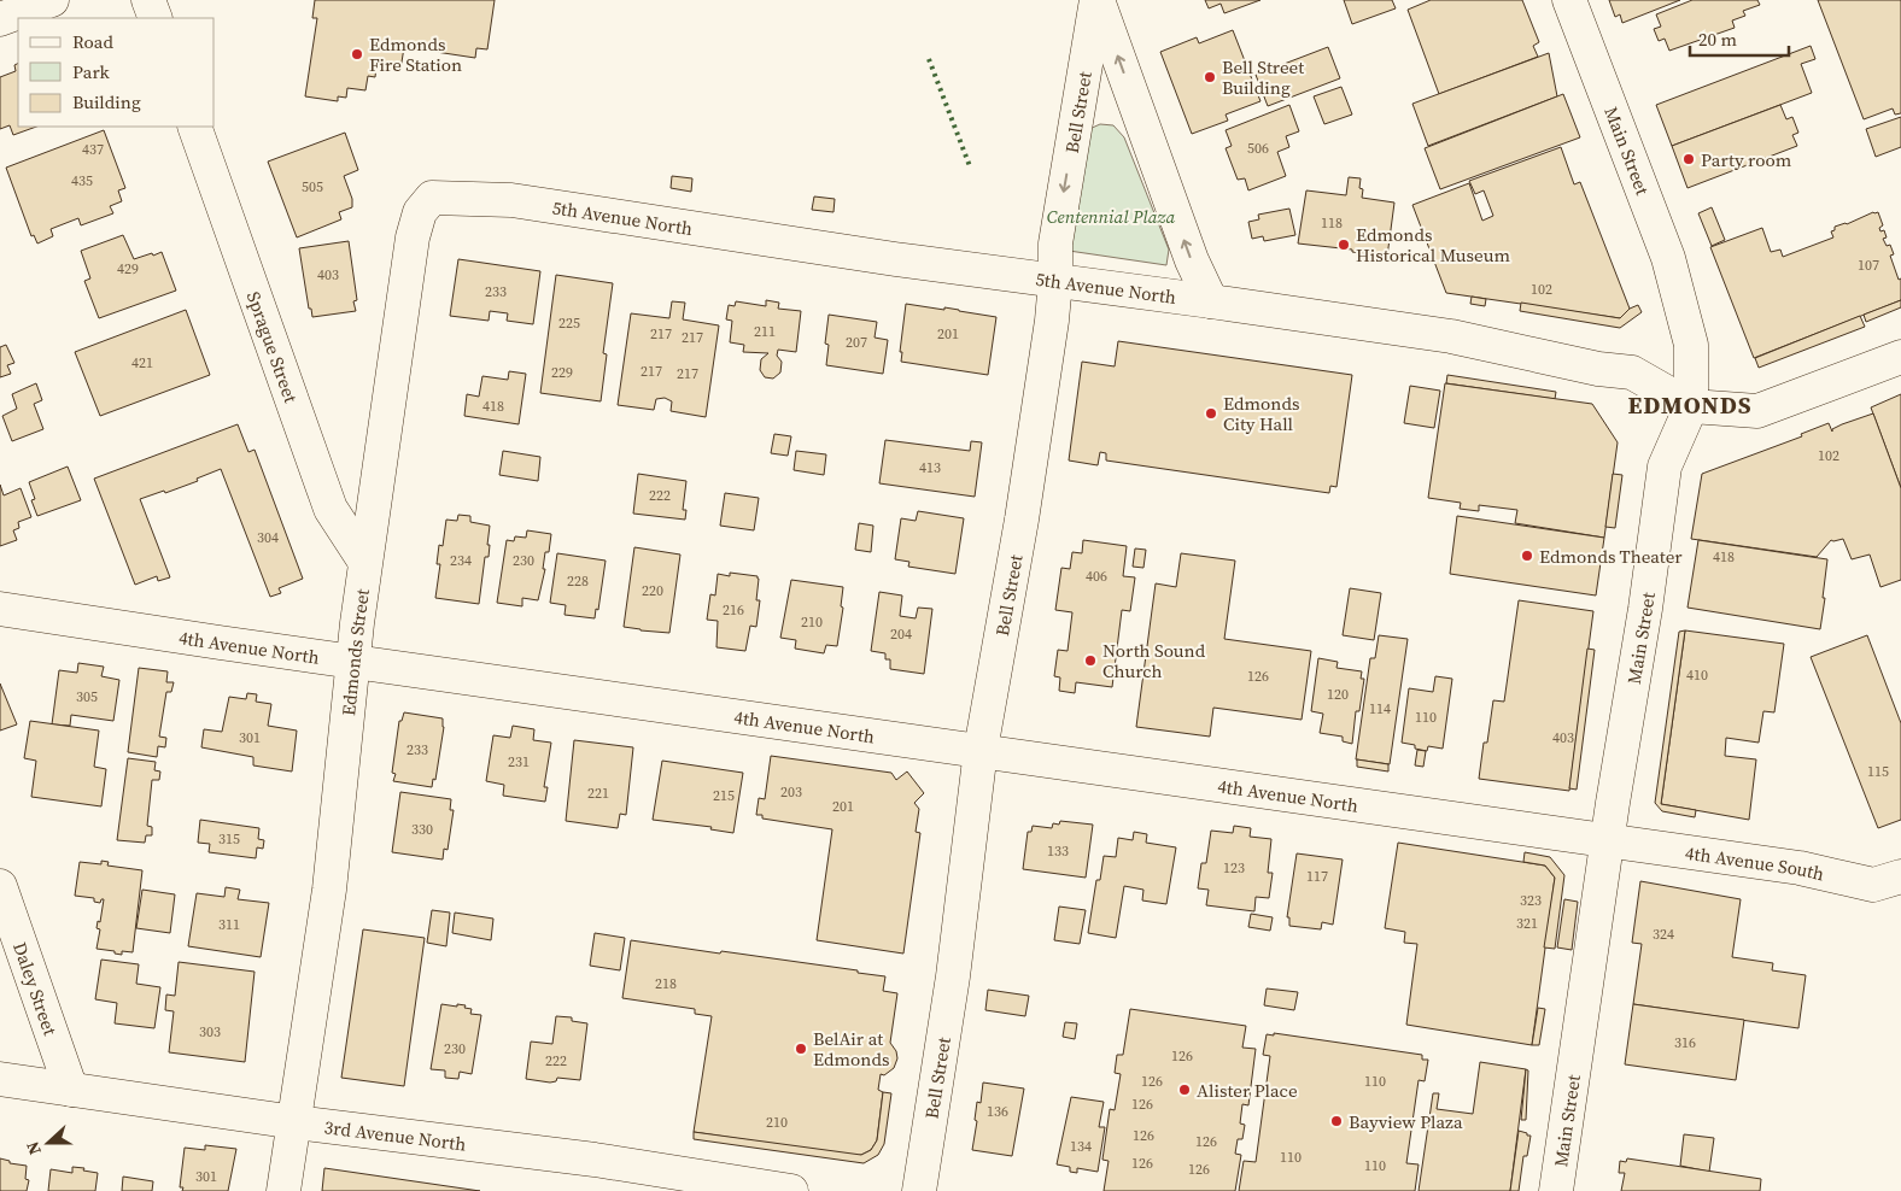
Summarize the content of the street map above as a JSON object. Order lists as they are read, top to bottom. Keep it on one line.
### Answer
{"streets":{"street":["Bell Street","Main Street","5th Avenue North","Sprague Street","4th Avenue North","Edmonds Street","4th Avenue South","Daley Street","3rd Avenue North"]},"crossings":[["Bell Street","5th Avenue North"],["Bell Street","4th Avenue North"],["Main Street","5th Avenue North"],["Main Street","4th Avenue North"],["Main Street","4th Avenue South"],["5th Avenue North","Edmonds Street"],["Sprague Street","Edmonds Street"],["4th Avenue North","Edmonds Street"],["4th Avenue North","4th Avenue South"],["Edmonds Street","3rd Avenue North"],["Daley Street","3rd Avenue North"]],"districts":["EDMONDS"],"parks":["Centennial Plaza"],"places":["Edmonds Fire Station","Bell Street Building","Party room","Edmonds Historical Museum","Edmonds City Hall","Edmonds Theater","North Sound Church","BelAir at Edmonds","Alister Place","Bayview Plaza"],"house_numbers":["506","437","435","505","118","107","429","403","102","233","225","211","217","201","217","207","421","217","229","217","418","102","413","222","304","418","234","230","406","228","220","216","210","204","410","126","120","305","114","110","301","403","233","231","115","203","221","215","201","330","315","133","123","117","323","321","311","324","218","303","316","230","126","222","126","110","126","136","210","126","126","134","110","126","110","126","301"],"legend":["Road","Park","Building"],"scale_bar":"20 m","north":"left"}
